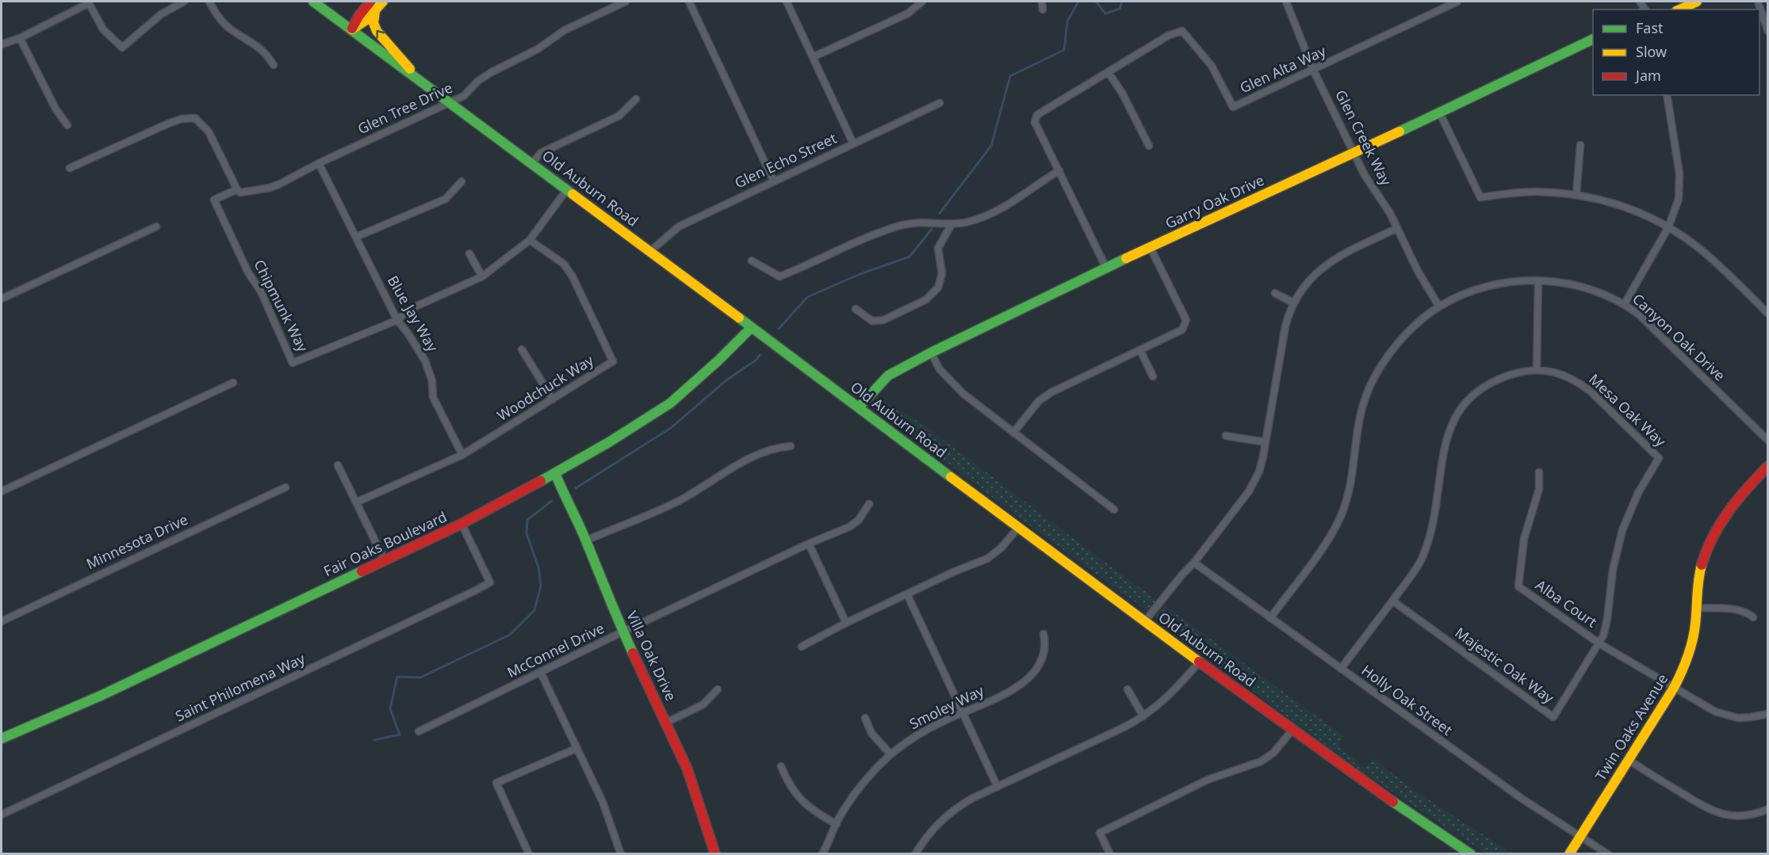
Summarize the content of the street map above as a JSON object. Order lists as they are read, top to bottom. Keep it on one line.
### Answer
{"streets":{"main road":["Old Auburn Road","Garry Oak Drive","Fair Oaks Boulevard","Villa Oak Drive","Twin Oaks Avenue"],"street":["Glen Alta Way","Glen Tree Drive","Glen Creek Way","Glen Echo Street","Chipmunk Way","Blue Jay Way","Canyon Oak Drive","Woodchuck Way","Mesa Oak Way","Minnesota Drive","Alba Court","McConnel Drive","Majestic Oak Way","Saint Philomena Way","Holly Oak Street","Smoley Way"]},"crossings":[["Glen Alta Way","Glen Creek Way"],["Glen Tree Drive","Old Auburn Road"],["Glen Tree Drive","Chipmunk Way"],["Glen Tree Drive","Blue Jay Way"],["Glen Creek Way","Garry Oak Drive"],["Glen Creek Way","Canyon Oak Drive"],["Glen Echo Street","Old Auburn Road"],["Old Auburn Road","Garry Oak Drive"],["Old Auburn Road","Chipmunk Way"],["Old Auburn Road","Fair Oaks Boulevard"],["Chipmunk Way","Blue Jay Way"],["Chipmunk Way","Woodchuck Way"],["Blue Jay Way","Woodchuck Way"],["Canyon Oak Drive","Holly Oak Street"],["Mesa Oak Way","Alba Court"],["Mesa Oak Way","Majestic Oak Way"],["Mesa Oak Way","Holly Oak Street"],["Fair Oaks Boulevard","Villa Oak Drive"],["Fair Oaks Boulevard","Saint Philomena Way"],["Alba Court","Majestic Oak Way"],["Alba Court","Twin Oaks Avenue"],["McConnel Drive","Villa Oak Drive"],["Holly Oak Street","Twin Oaks Avenue"]],"legend":["Fast","Slow","Jam"]}
